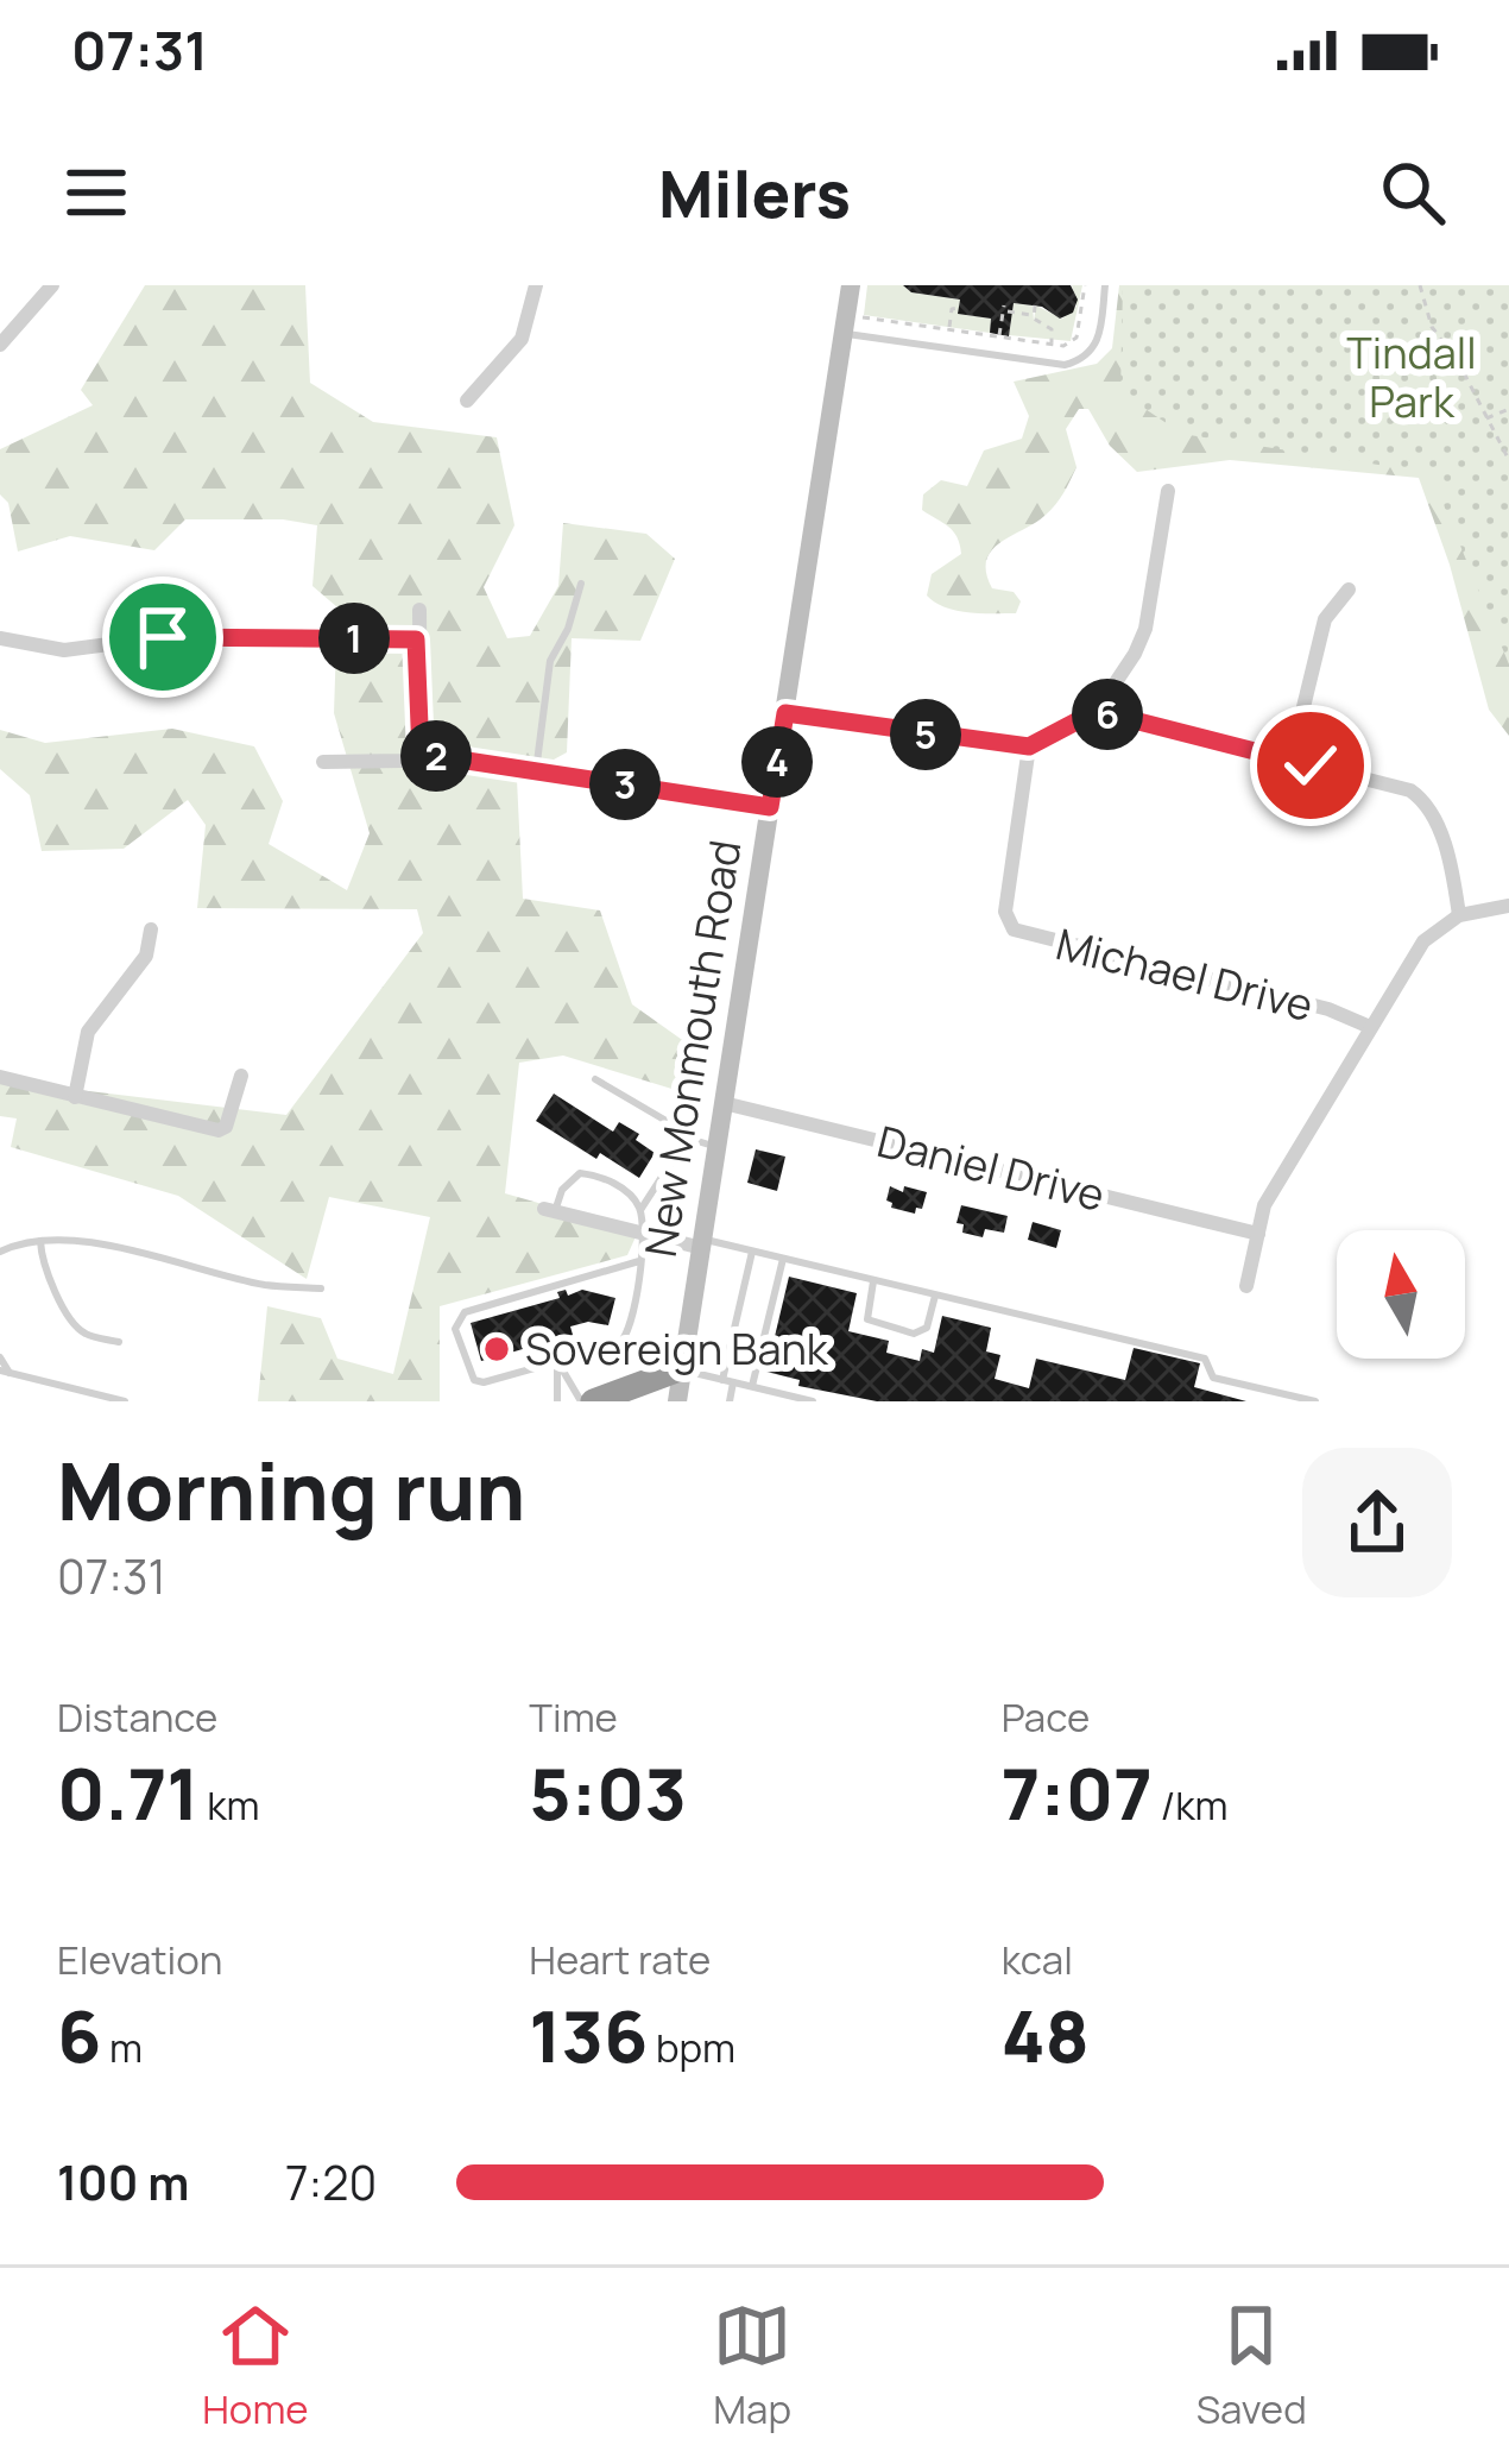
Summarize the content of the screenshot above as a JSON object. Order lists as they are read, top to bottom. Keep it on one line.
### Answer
{"streets":{"main road":["New Monmouth Road"],"street":["Michael Drive","Daniel Drive"]},"crossings":[["New Monmouth Road","Daniel Drive"]],"parks":["Tindall Park"],"places":["Sovereign Bank"],"north":"top","page":{"status":"07:31","header":"Milers","pins":["1","6","5","2","4","3"],"heading":["Morning run","07:31"],"stats":[["Distance","0.71 km"],["Time","5:03"],["Pace","7:07 /km"],["Elevation","6 m"],["Heart rate","136 bpm"],["kcal","48"]],"list":[{"name":"100 m","note":"7:20"}],"tabs":["Home","Map","Saved"]}}
